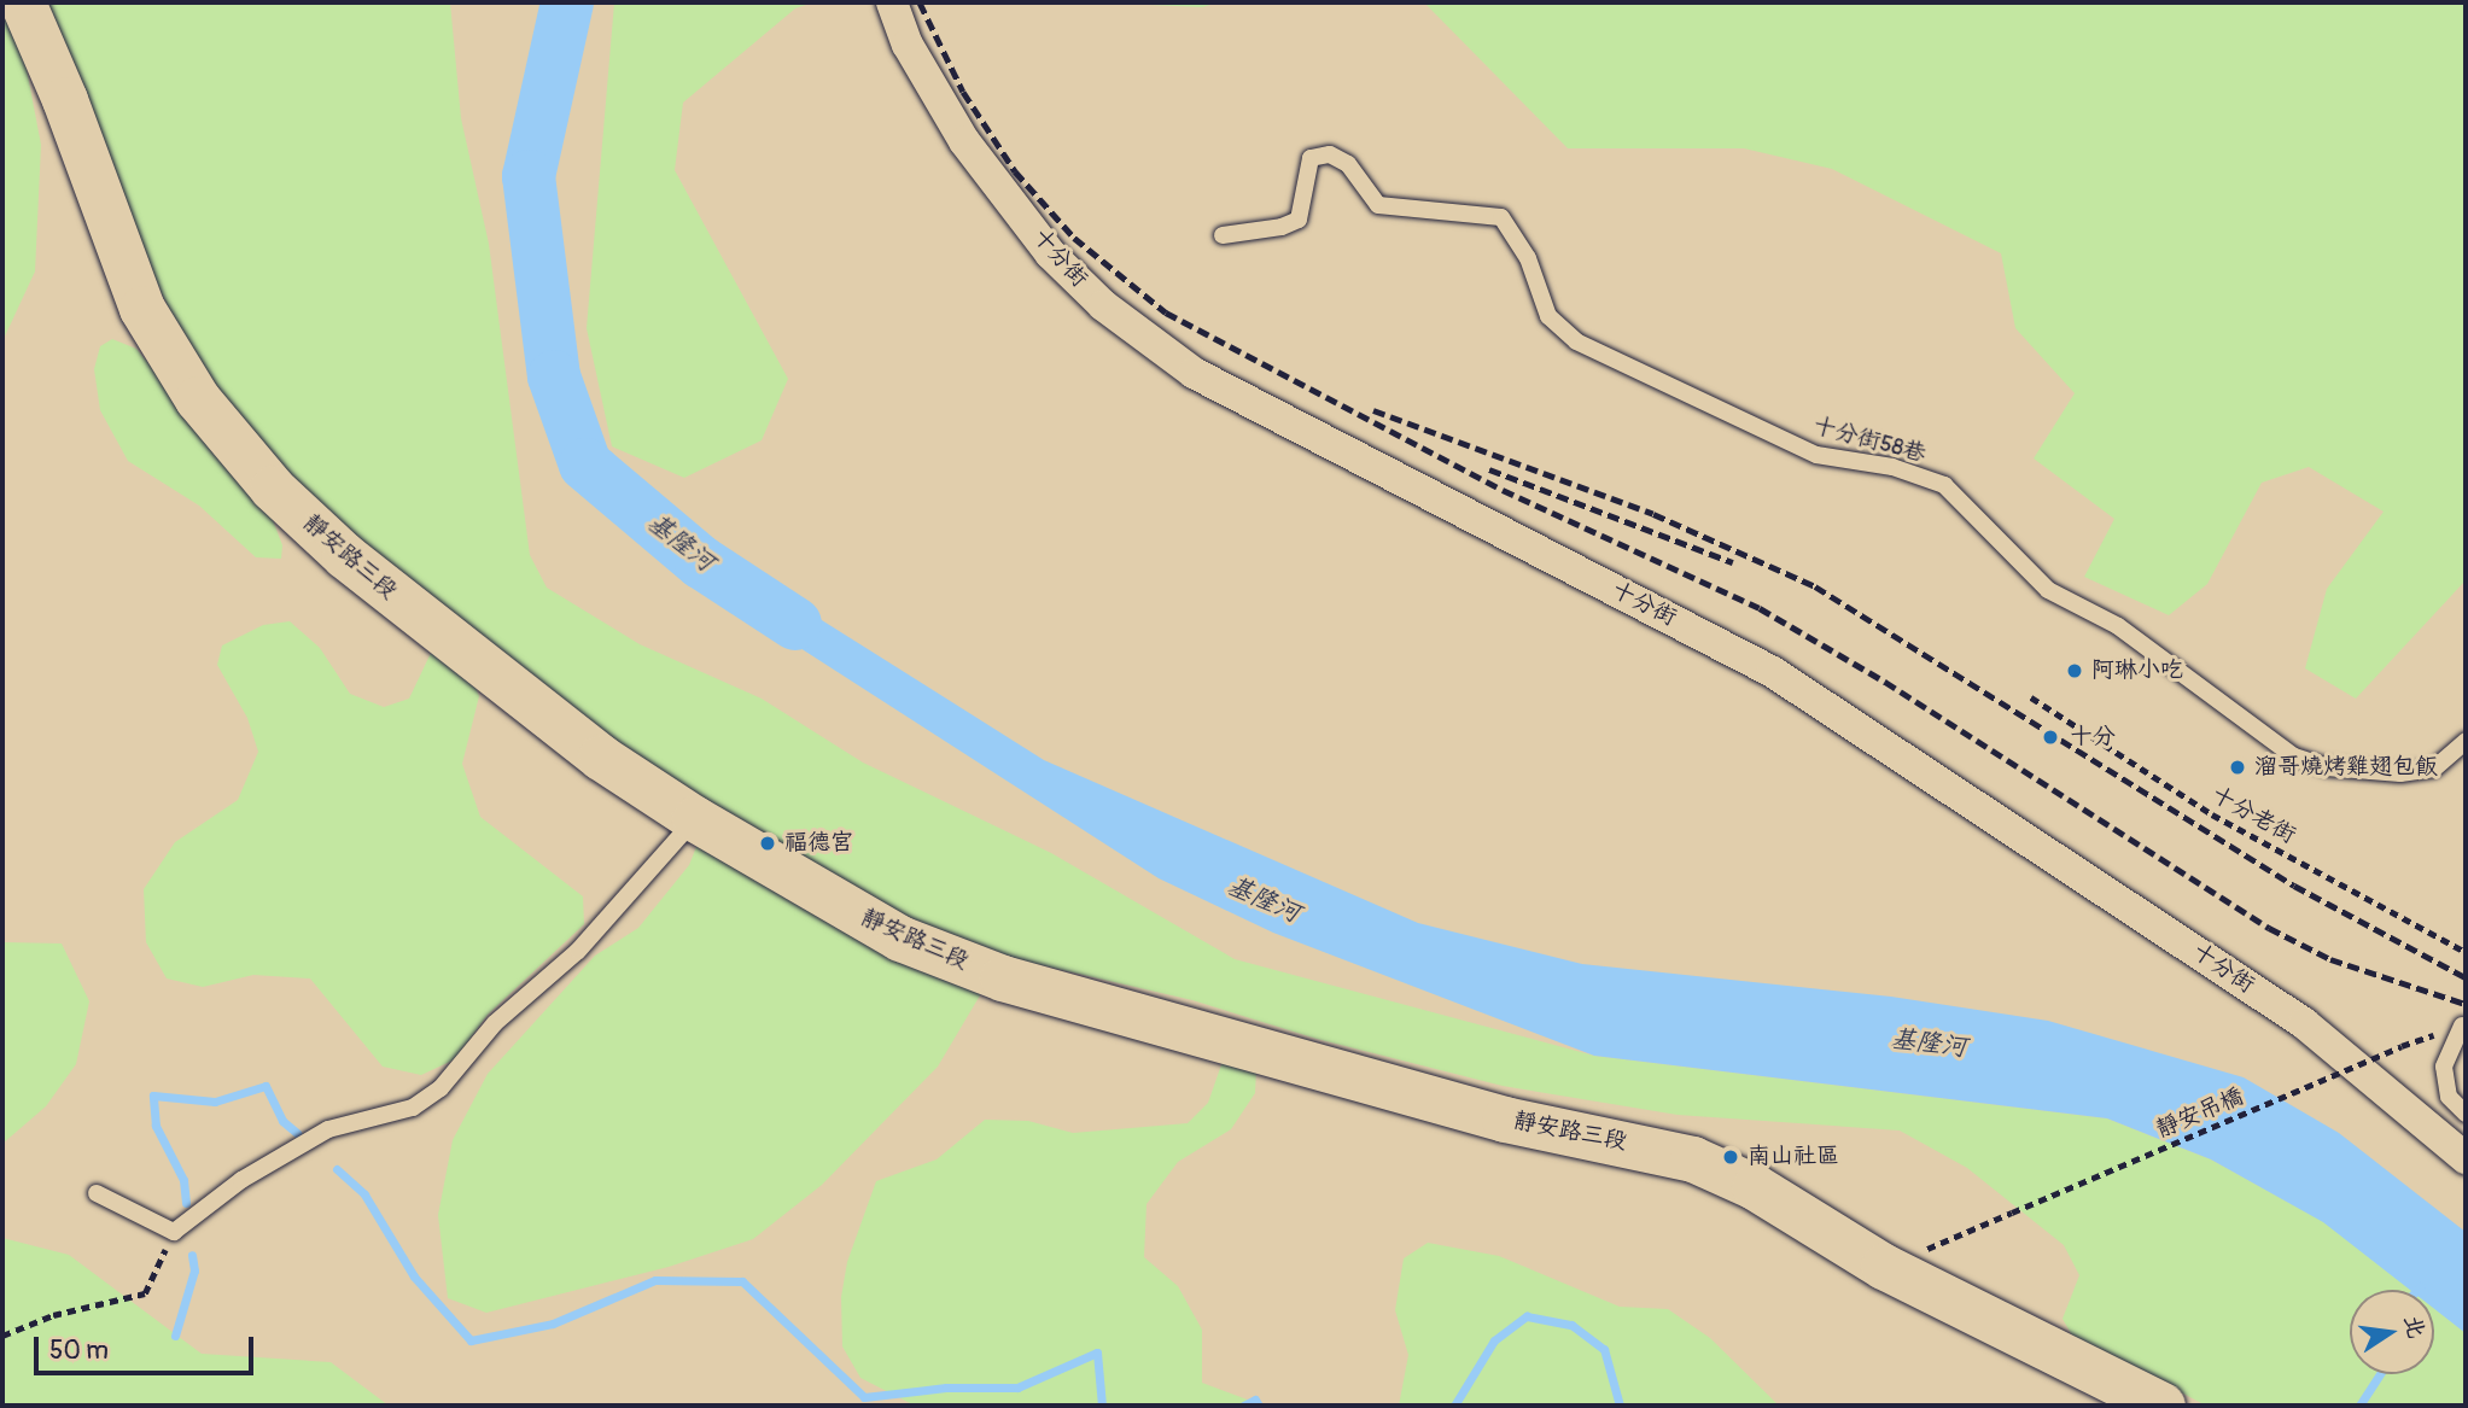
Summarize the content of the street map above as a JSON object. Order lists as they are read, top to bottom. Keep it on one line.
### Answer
{"streets":{"main road":["靜安路三段"],"street":["十分街"],"lane":["十分街58巷"],"path":["十分老街","靜安吊橋"]},"crossings":[["靜安路三段","靜安吊橋"]],"water":["基隆河"],"places":["阿琳小吃","十分","溜哥燒烤雞翅包飯","福德宮","南山社區"],"scale_bar":"50 m","north":"right"}
